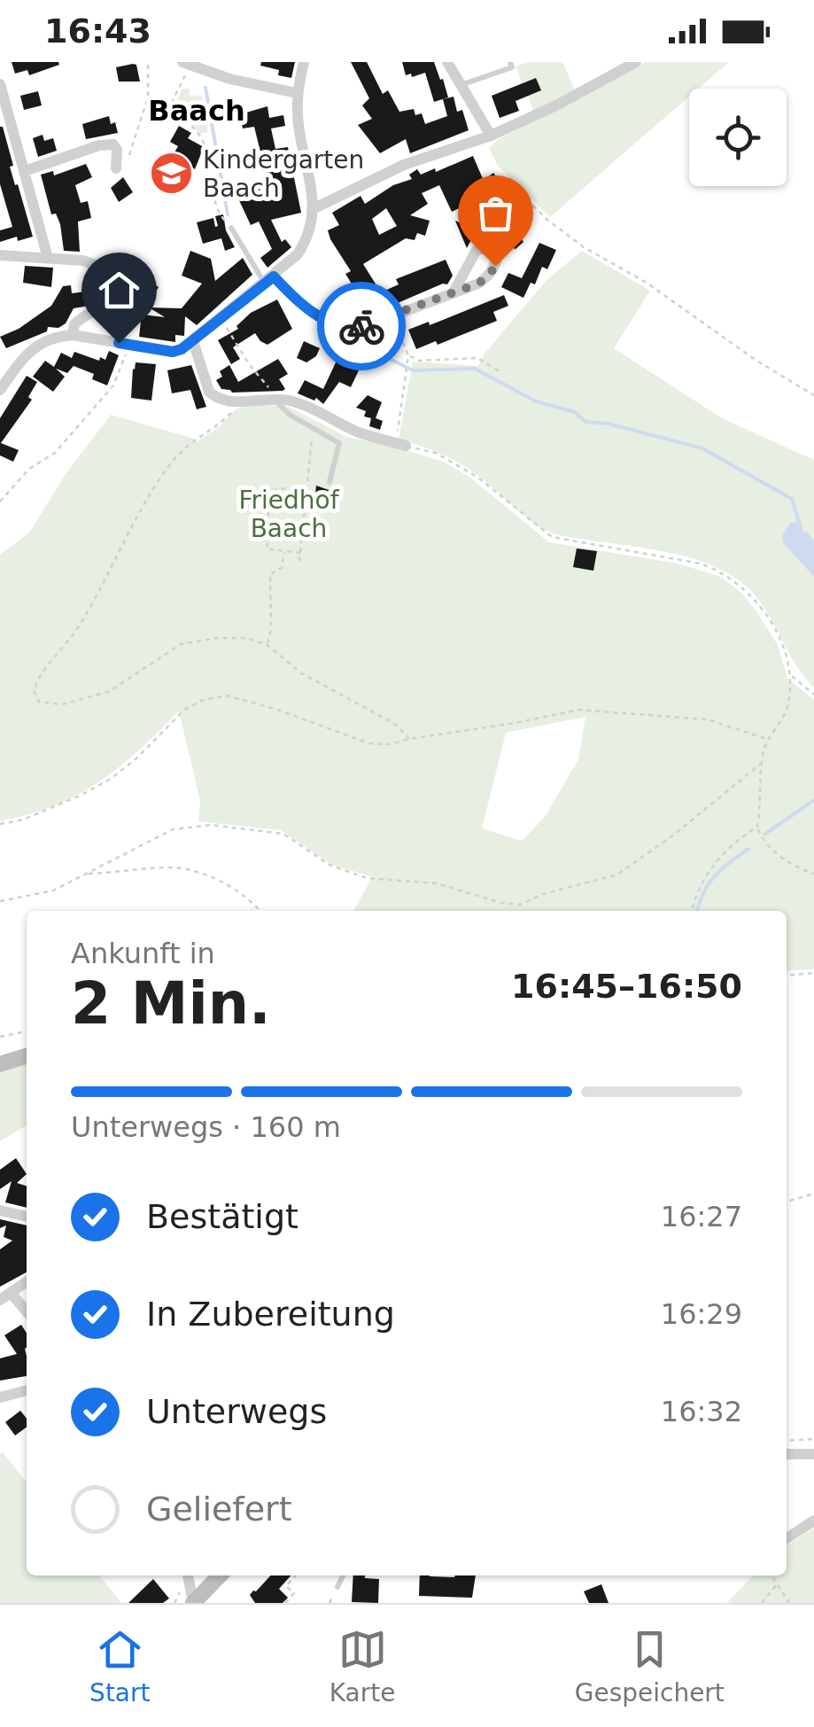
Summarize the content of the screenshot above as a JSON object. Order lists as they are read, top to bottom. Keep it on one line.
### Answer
{"districts":["Baach"],"parks":["Friedhof Baach"],"places":{"school or university":["Kindergarten Baach"]},"page":{"status":"16:43","heading":["2 Min.","Ankunft in","16:45–16:50"],"bar":"Unterwegs · 160 m","list":[["Bestätigt","16:27"],["In Zubereitung","16:29"],["Unterwegs","16:32"],"Geliefert"],"tabs":["Start","Karte","Gespeichert"]}}
